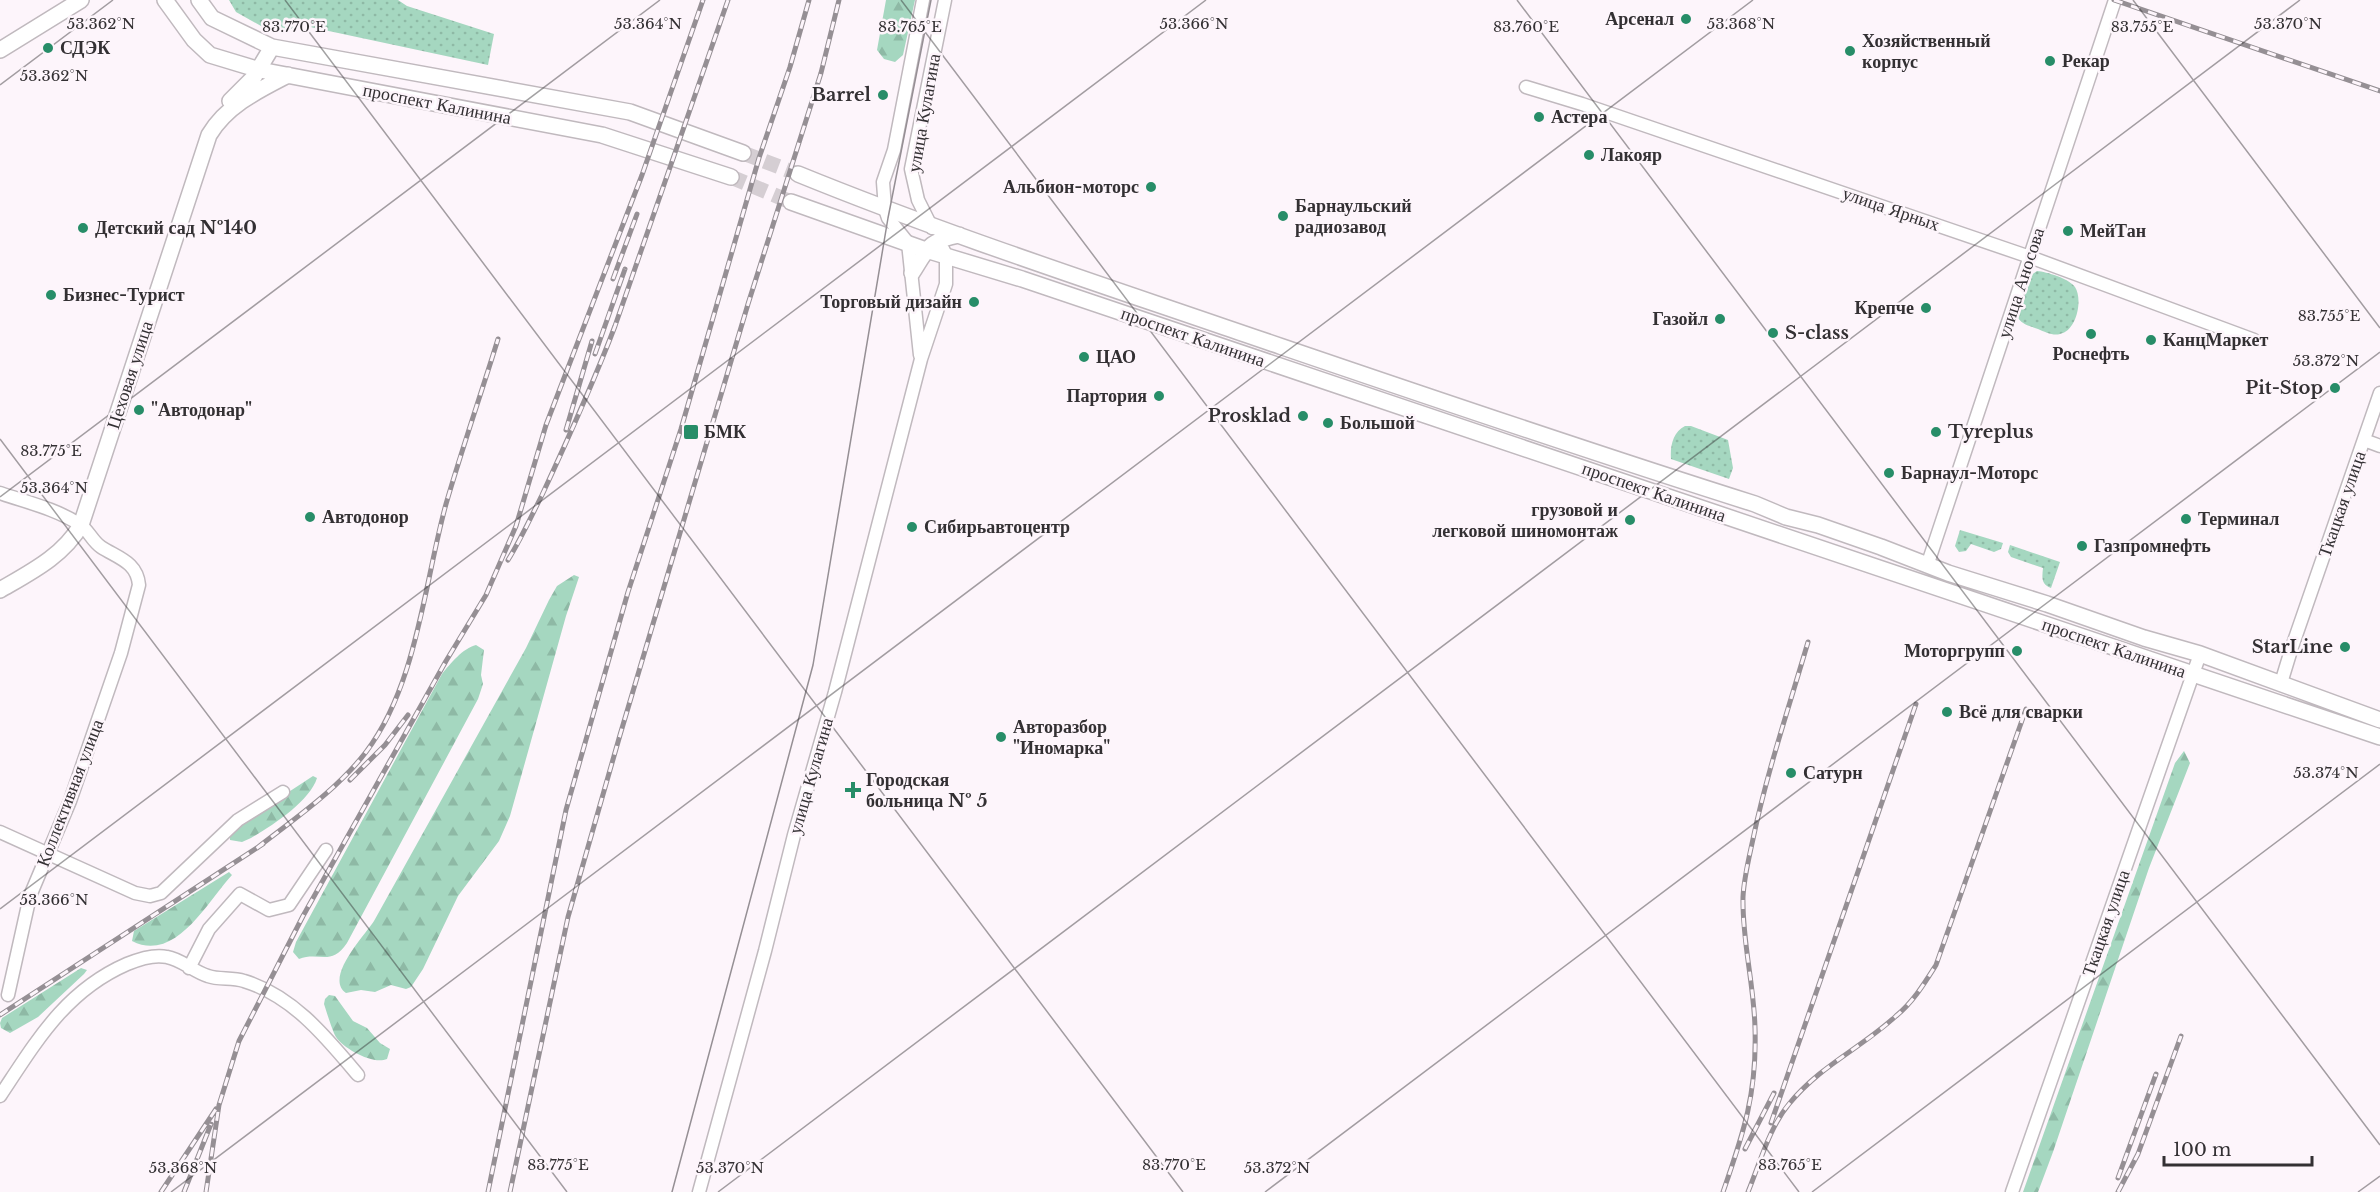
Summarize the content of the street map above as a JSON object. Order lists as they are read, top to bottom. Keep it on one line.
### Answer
{"streets":{"main road":["проспект Калинина","Цеховая улица"],"street":["улица Кулагина","улица Ярных","улица Аносова","Ткацкая улица","Коллективная улица"]},"crossings":[["проспект Калинина","улица Кулагина"],["проспект Калинина","улица Аносова"],["проспект Калинина","Цеховая улица"],["проспект Калинина","Ткацкая улица"],["улица Ярных","улица Аносова"],["Цеховая улица","Коллективная улица"]],"places":{"other":["Арсенал","СДЭК","Хозяйственный корпус","Рекар","Barrel","Астера","Лакояр","Альбион-моторс","Барнаульский радиозавод","Детский сад №140","МейТан","Бизнес-Турист","Торговый дизайн","Крепче","Газойл","S-class","Роснефть","КанцМаркет","ЦАО","Pit-Stop","Партория","\"Автодонар\"","Prosklad","Большой","Tyreplus","Барнаул-Моторс","Автодонор","Терминал","грузовой и легковой шиномонтаж","Сибирьавтоцентр","Газпромнефть","StarLine","Моторгрупп","Всё для сварки","Авторазбор \"Иномарка\"","Сатурн"],"transit":["БМК"],"health":["Городская больница № 5"]},"scale_bar":"100 m","coordinates":["53.362°N","53.366°N","53.370°N","53.364°N","53.368°N","83.770°E","83.765°E","83.760°E","83.755°E","53.372°N","83.775°E","53.374°N"]}
